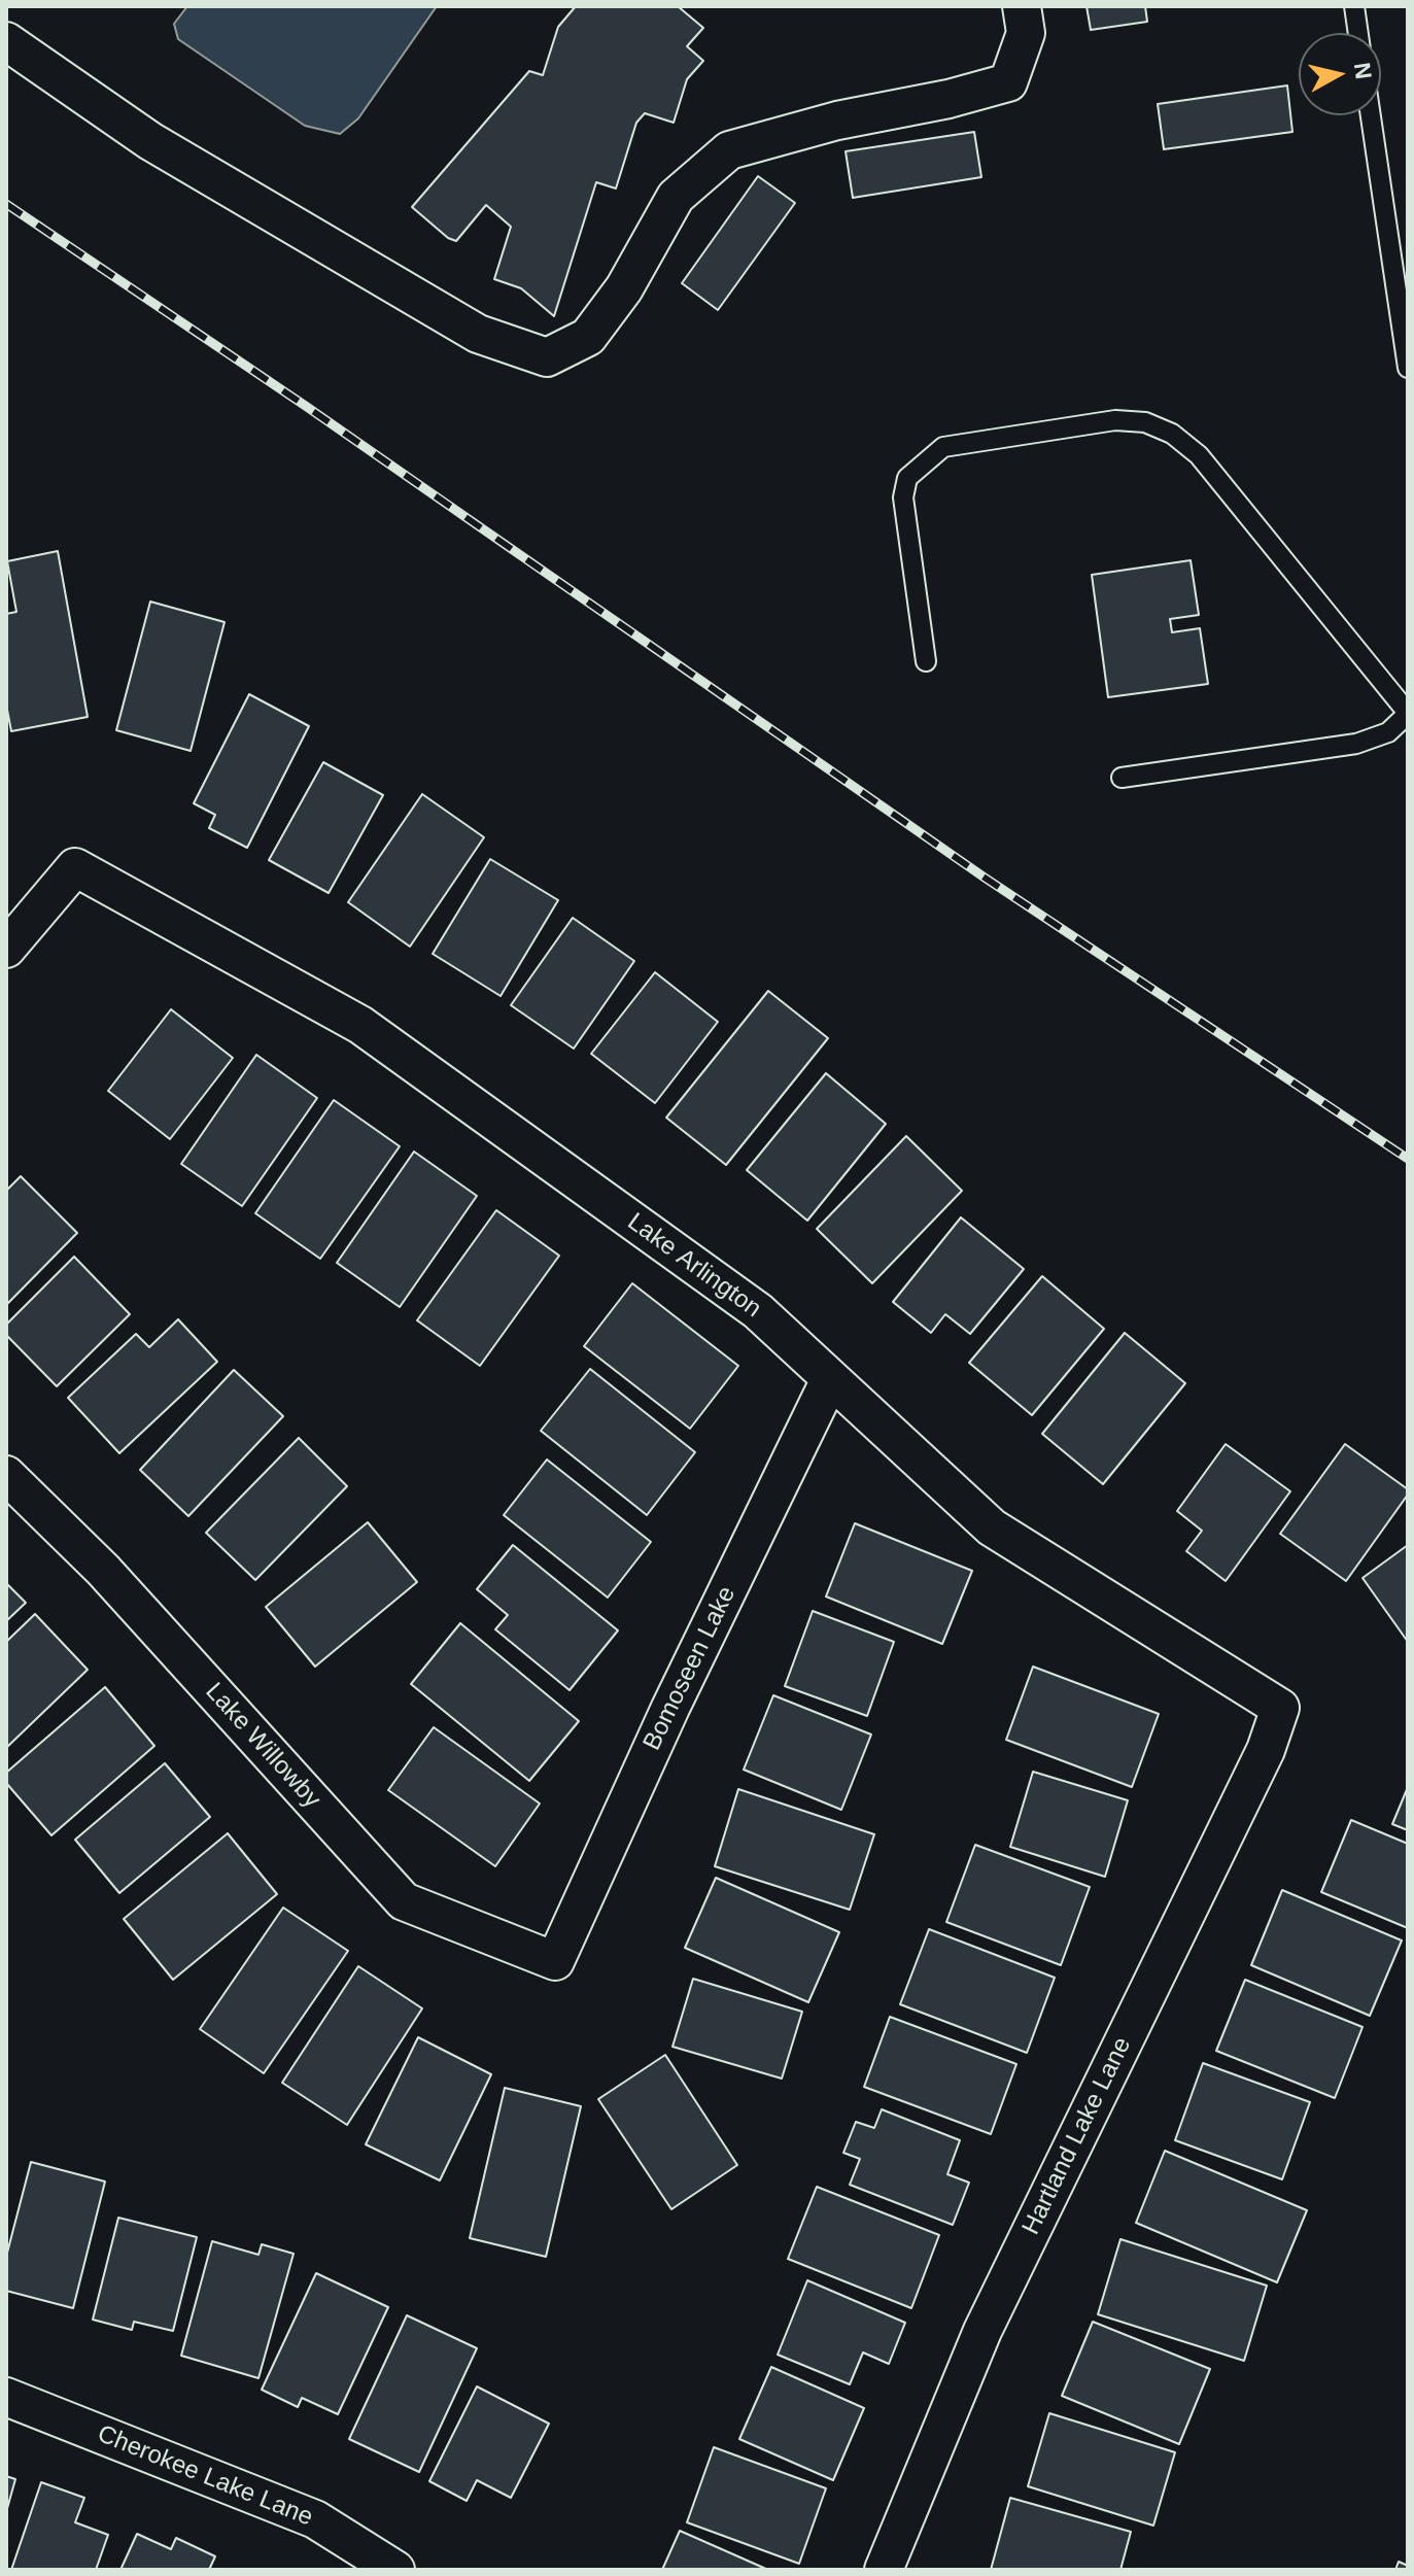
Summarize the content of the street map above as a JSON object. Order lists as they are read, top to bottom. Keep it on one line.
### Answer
{"streets":{"street":["Lake Arlington","Bomoseen Lake","Lake Willowby","Hartland Lake Lane","Cherokee Lake Lane"]},"crossings":[["Lake Arlington","Bomoseen Lake"],["Lake Arlington","Hartland Lake Lane"],["Bomoseen Lake","Lake Willowby"]],"north":"right"}
